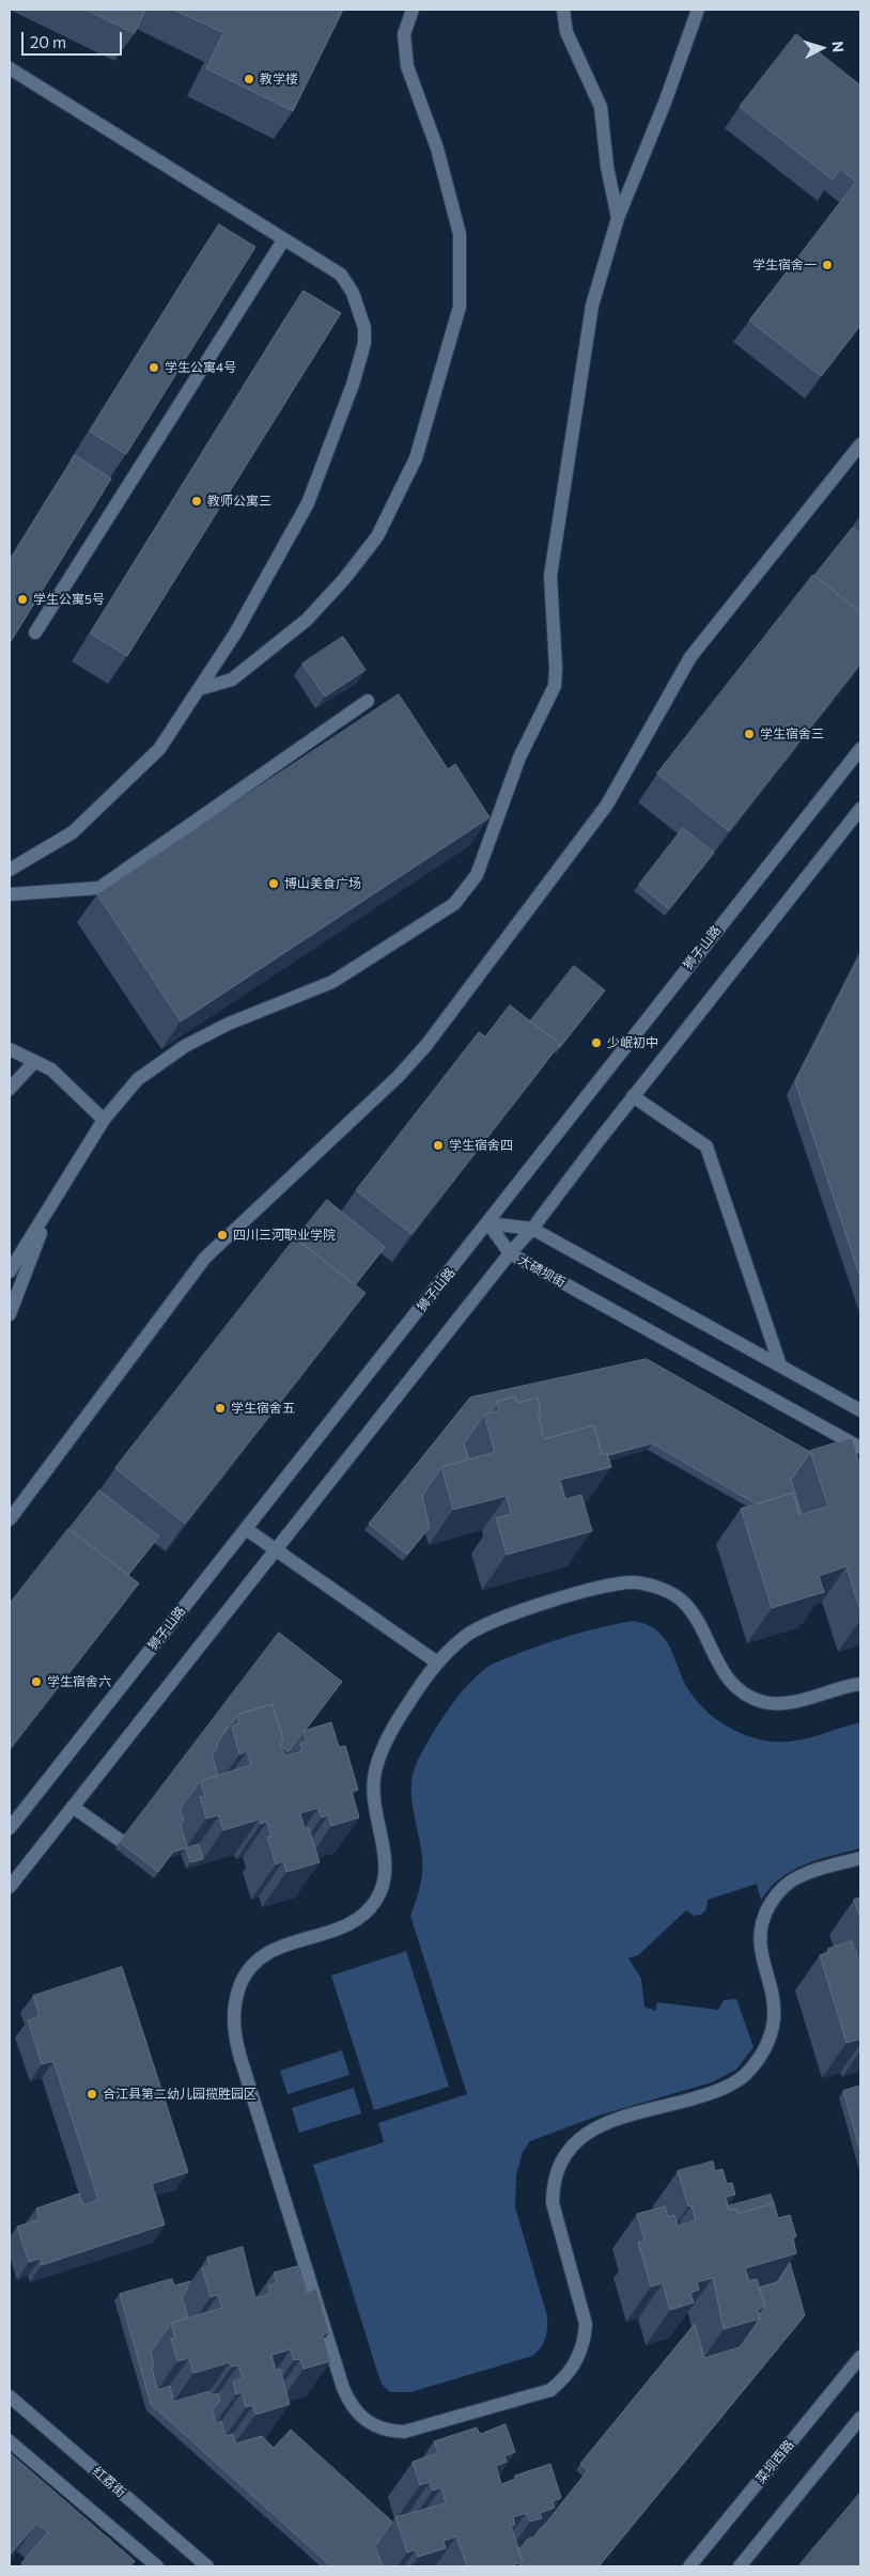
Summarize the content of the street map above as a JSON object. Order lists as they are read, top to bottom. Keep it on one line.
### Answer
{"streets":{"street":["狮子山路","大碛坝街","菜坝西路","红荔街"]},"crossings":[["狮子山路","大碛坝街"]],"places":["教学楼","学生宿舍一","学生公寓4号","教师公寓三","学生公寓5号","学生宿舍三","博山美食广场","少岷初中","学生宿舍四","四川三河职业学院","学生宿舍五","学生宿舍六","合江县第二幼儿园揽胜园区"],"scale_bar":"20 m","north":"right"}
